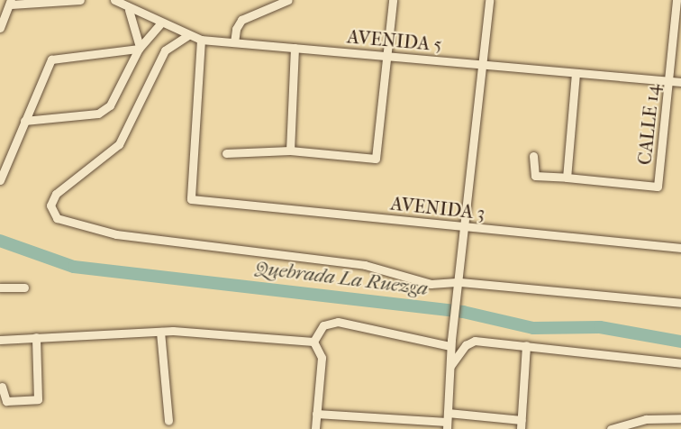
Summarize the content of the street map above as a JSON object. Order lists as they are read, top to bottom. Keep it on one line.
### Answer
{"streets":{"street":["AVENIDA 5","CALLE 14","AVENIDA 3"]},"crossings":[["AVENIDA 5","CALLE 14"],["AVENIDA 5","AVENIDA 3"]],"water":["Quebrada La Ruezga"]}
